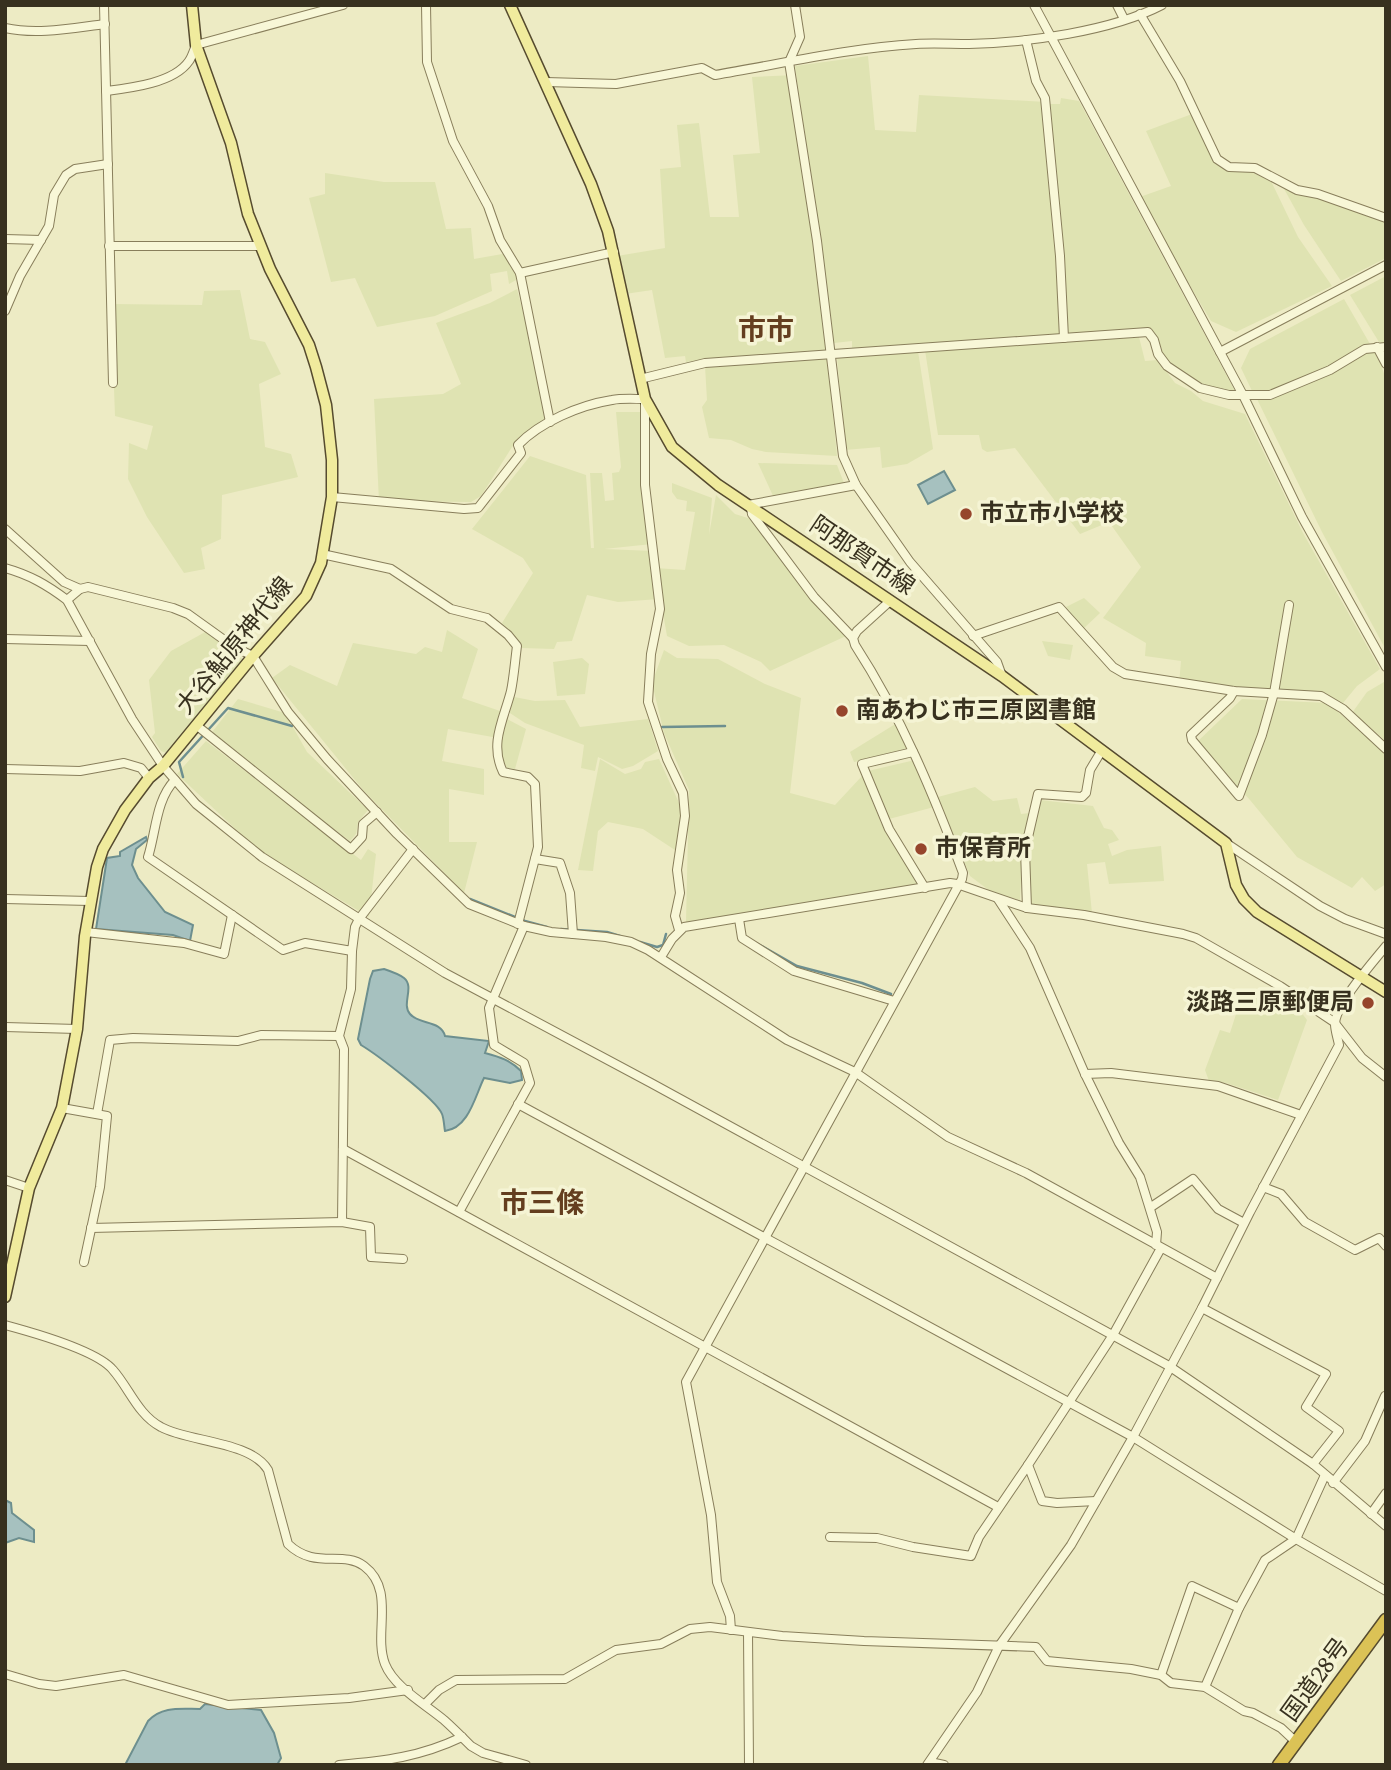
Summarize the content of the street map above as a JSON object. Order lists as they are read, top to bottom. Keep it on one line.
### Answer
{"streets":{"highway":["国道28号"],"main road":["阿那賀市線","大谷鮎原神代線"]},"districts":["市市","市三條"],"places":["市立市小学校","南あわじ市三原図書館","市保育所","淡路三原郵便局"]}
